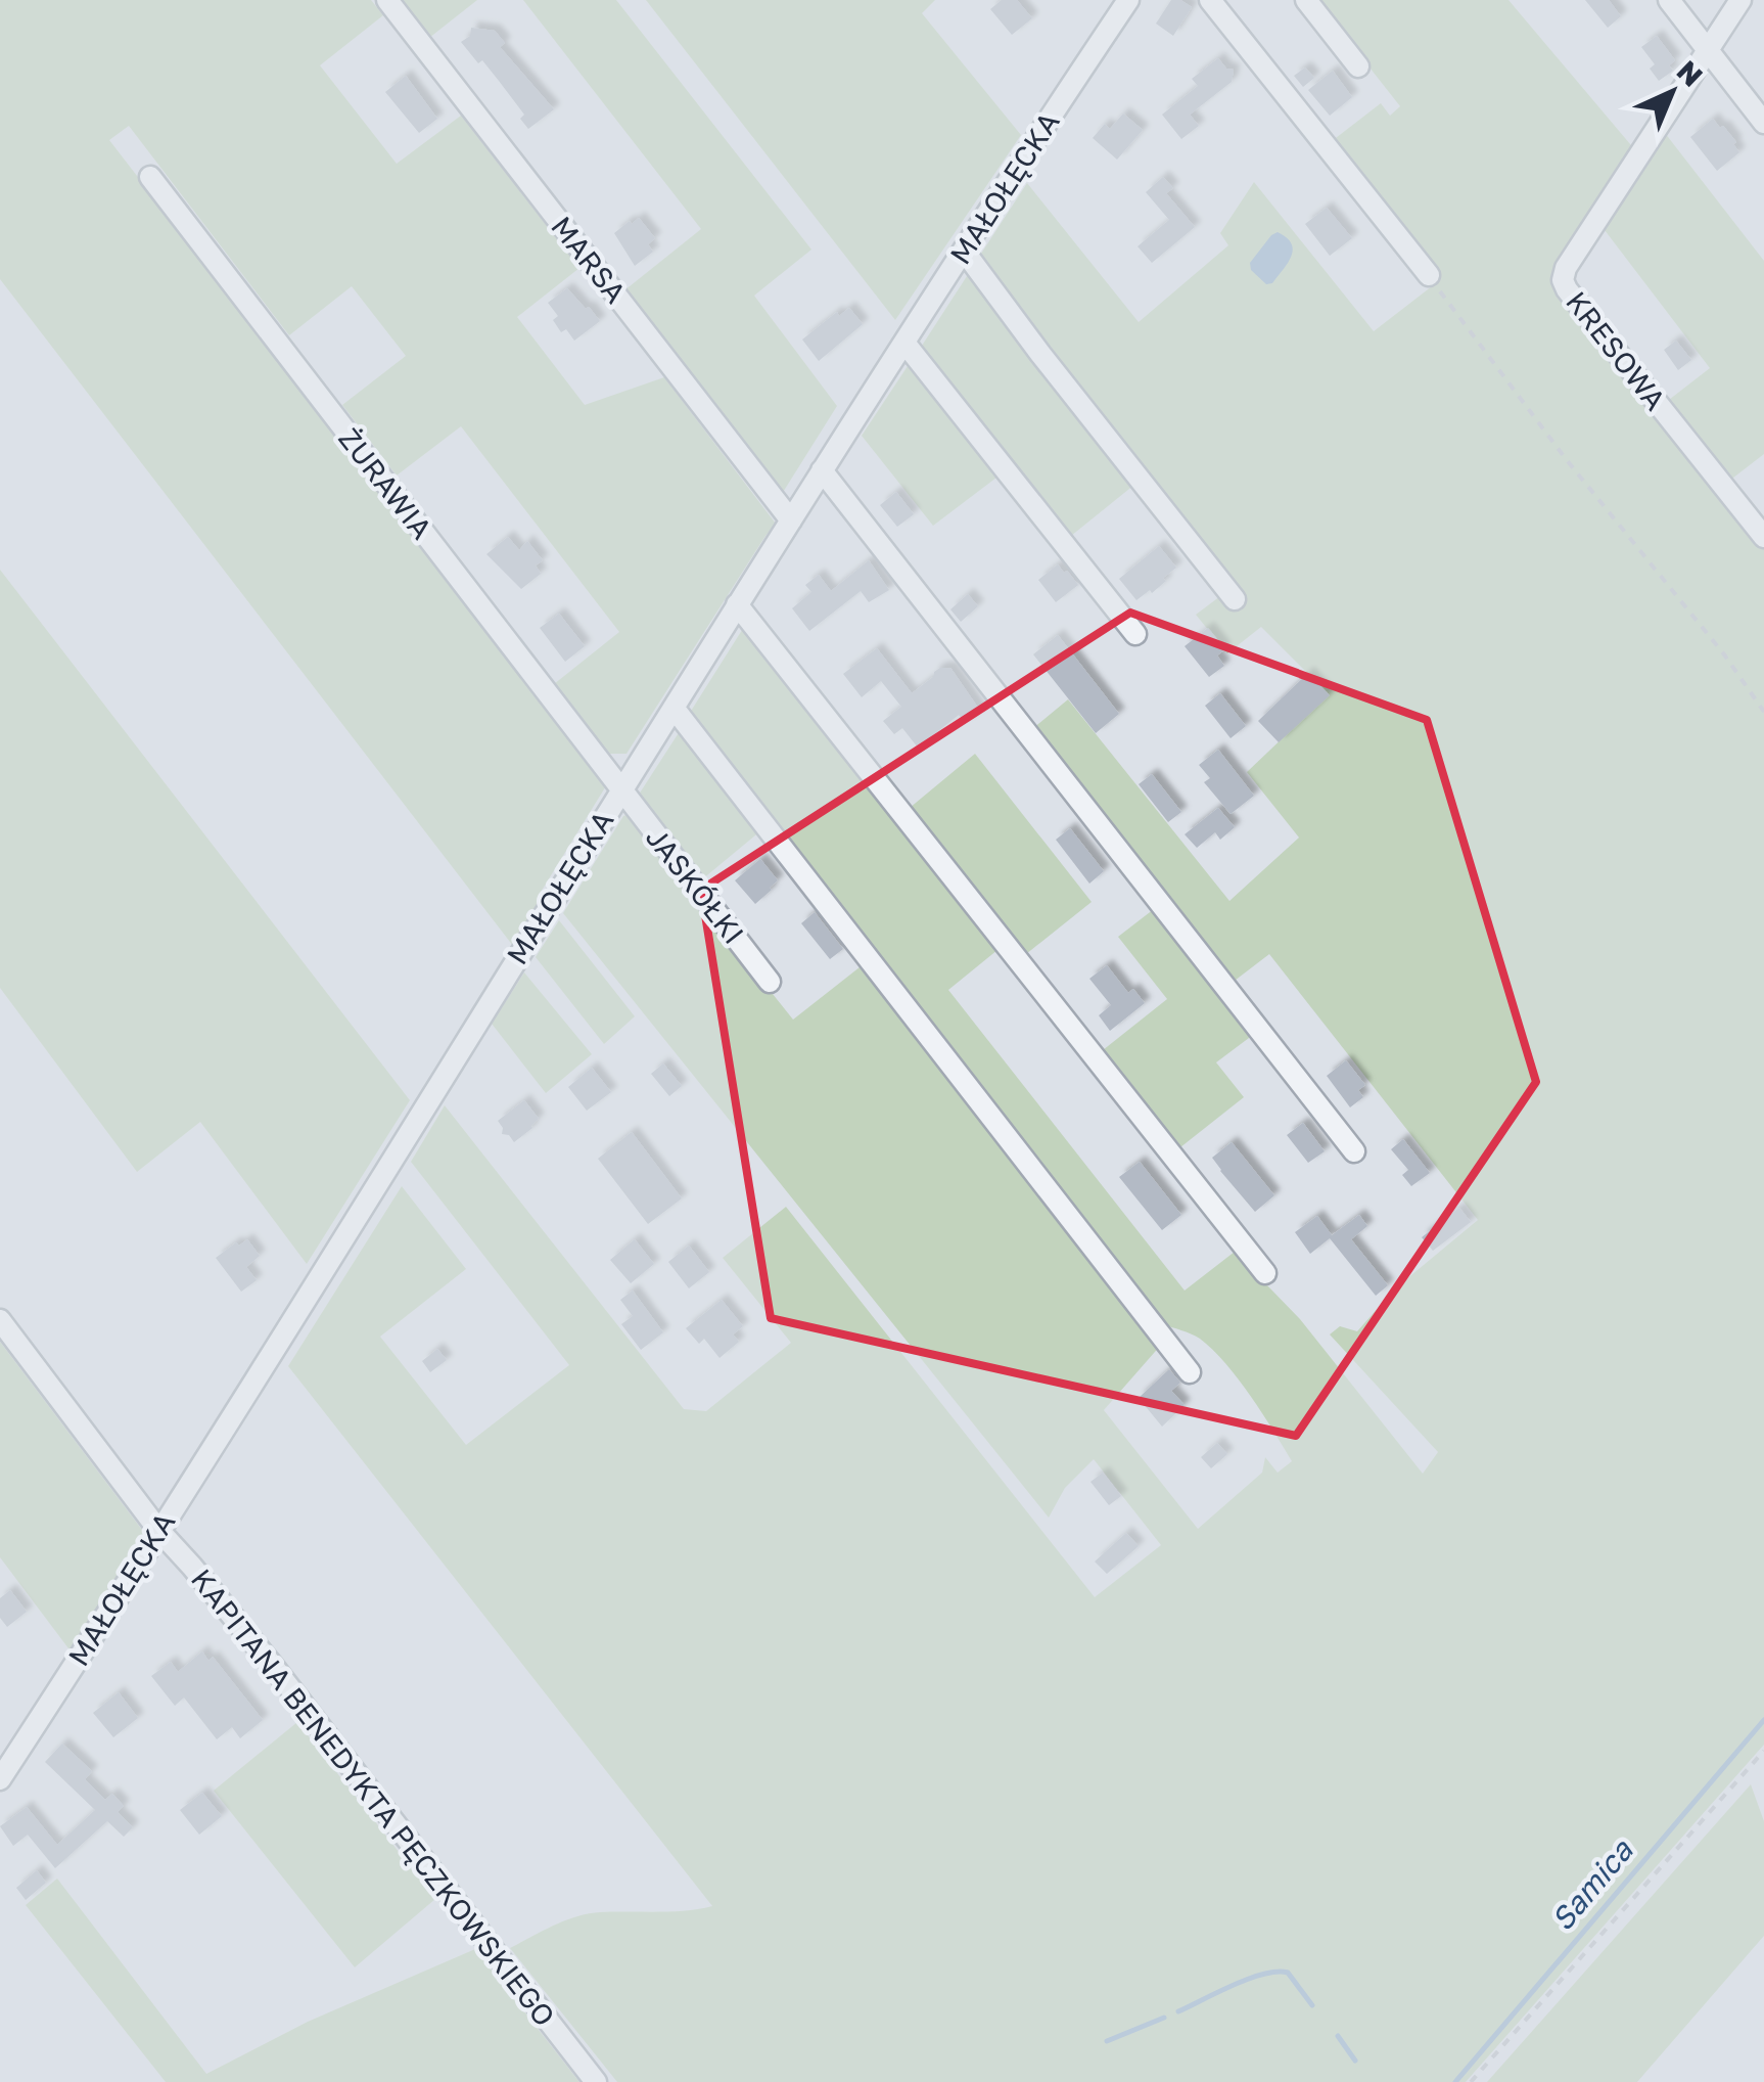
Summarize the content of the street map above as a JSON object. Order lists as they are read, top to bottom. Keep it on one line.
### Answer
{"streets":{"street":["MAŁOŁĘCKA","MARSA","KRESOWA","ŻURAWIA","JASKÓŁKI","KAPITANA BENEDYKTA PĘCZKOWSKIEGO"]},"crossings":[["MAŁOŁĘCKA","MARSA"],["MAŁOŁĘCKA","ŻURAWIA"],["MAŁOŁĘCKA","JASKÓŁKI"],["MAŁOŁĘCKA","KAPITANA BENEDYKTA PĘCZKOWSKIEGO"],["ŻURAWIA","JASKÓŁKI"]],"water":["Samica"],"north":"top right"}
